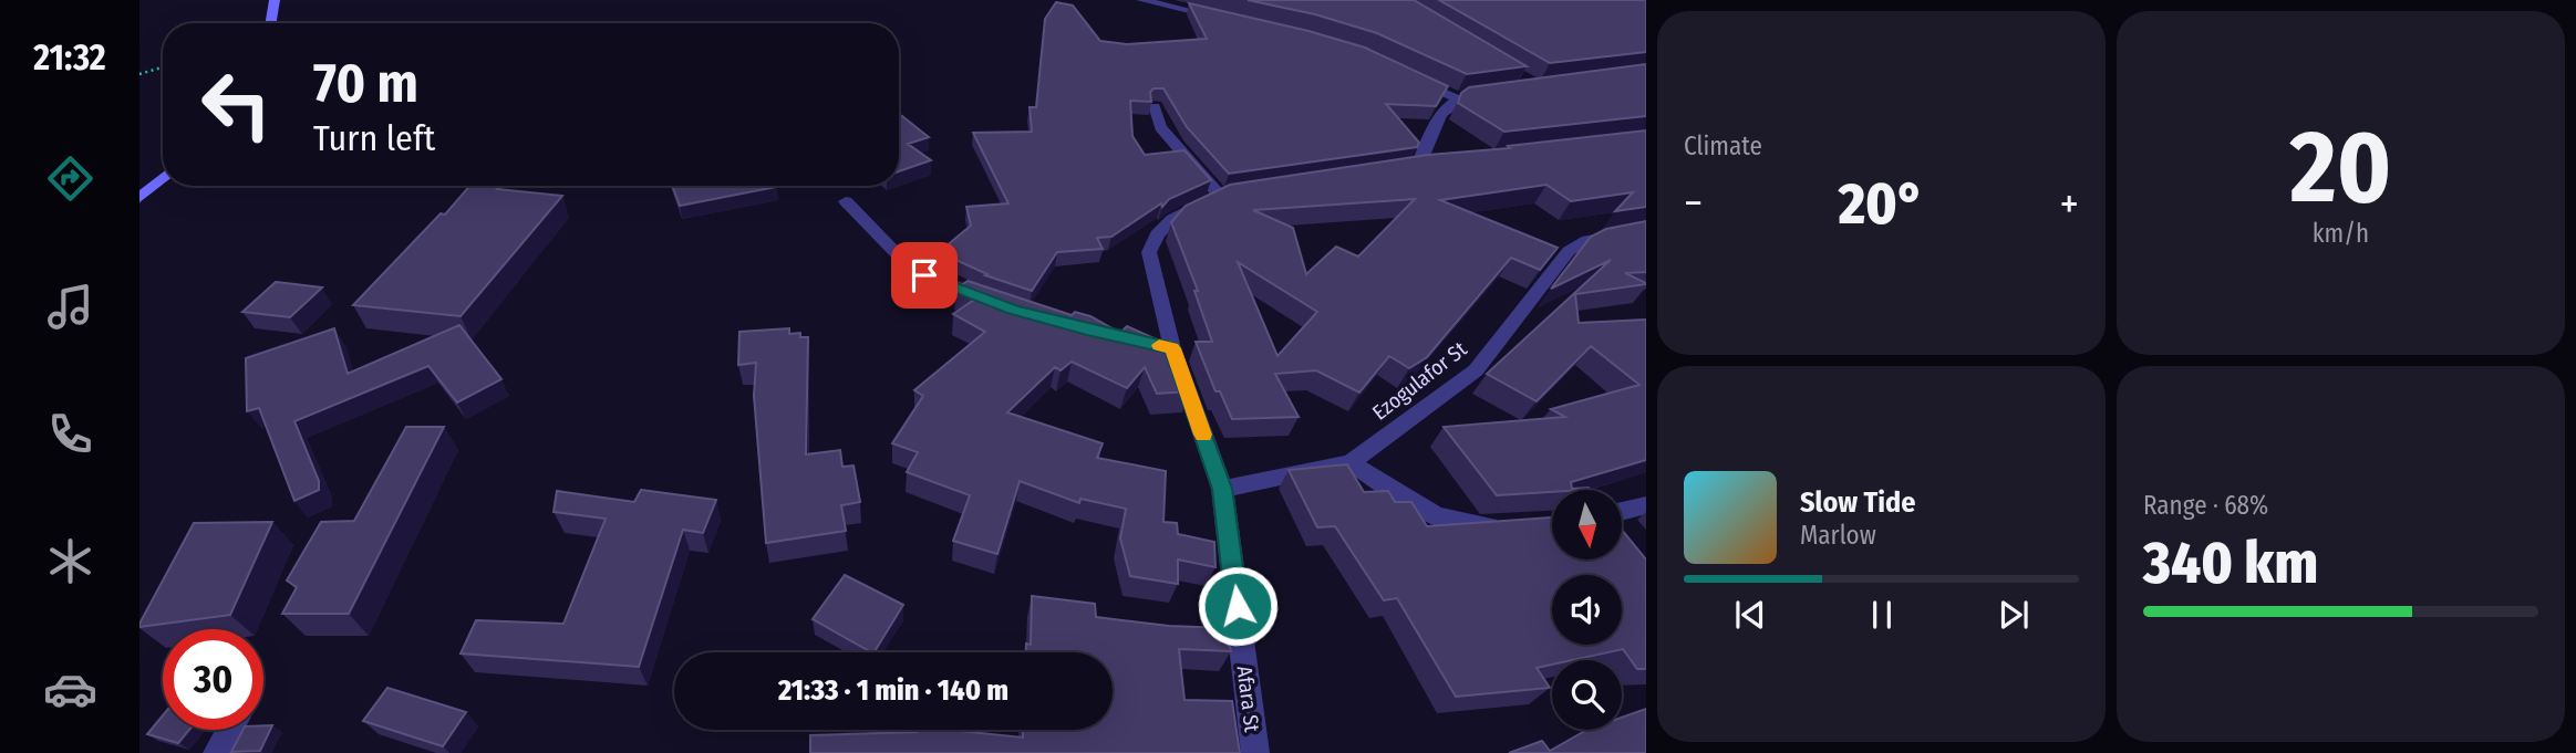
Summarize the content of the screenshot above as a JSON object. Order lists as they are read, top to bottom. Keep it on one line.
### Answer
{"streets":{"street":["Ezogulafor St","Afara St"]},"crossings":[["Ezogulafor St","Afara St"]],"north":"bottom","page":{"tabs":"21:32","tile":["Climate",["20","km/h"],["Range · 68%","340 km"]],"turn":["70 m","Turn left"],"heat":["−","20°","+"],"song":["Slow Tide","Marlow"],"limit":"30","trip":"21:33 · 1 min · 140 m"}}
